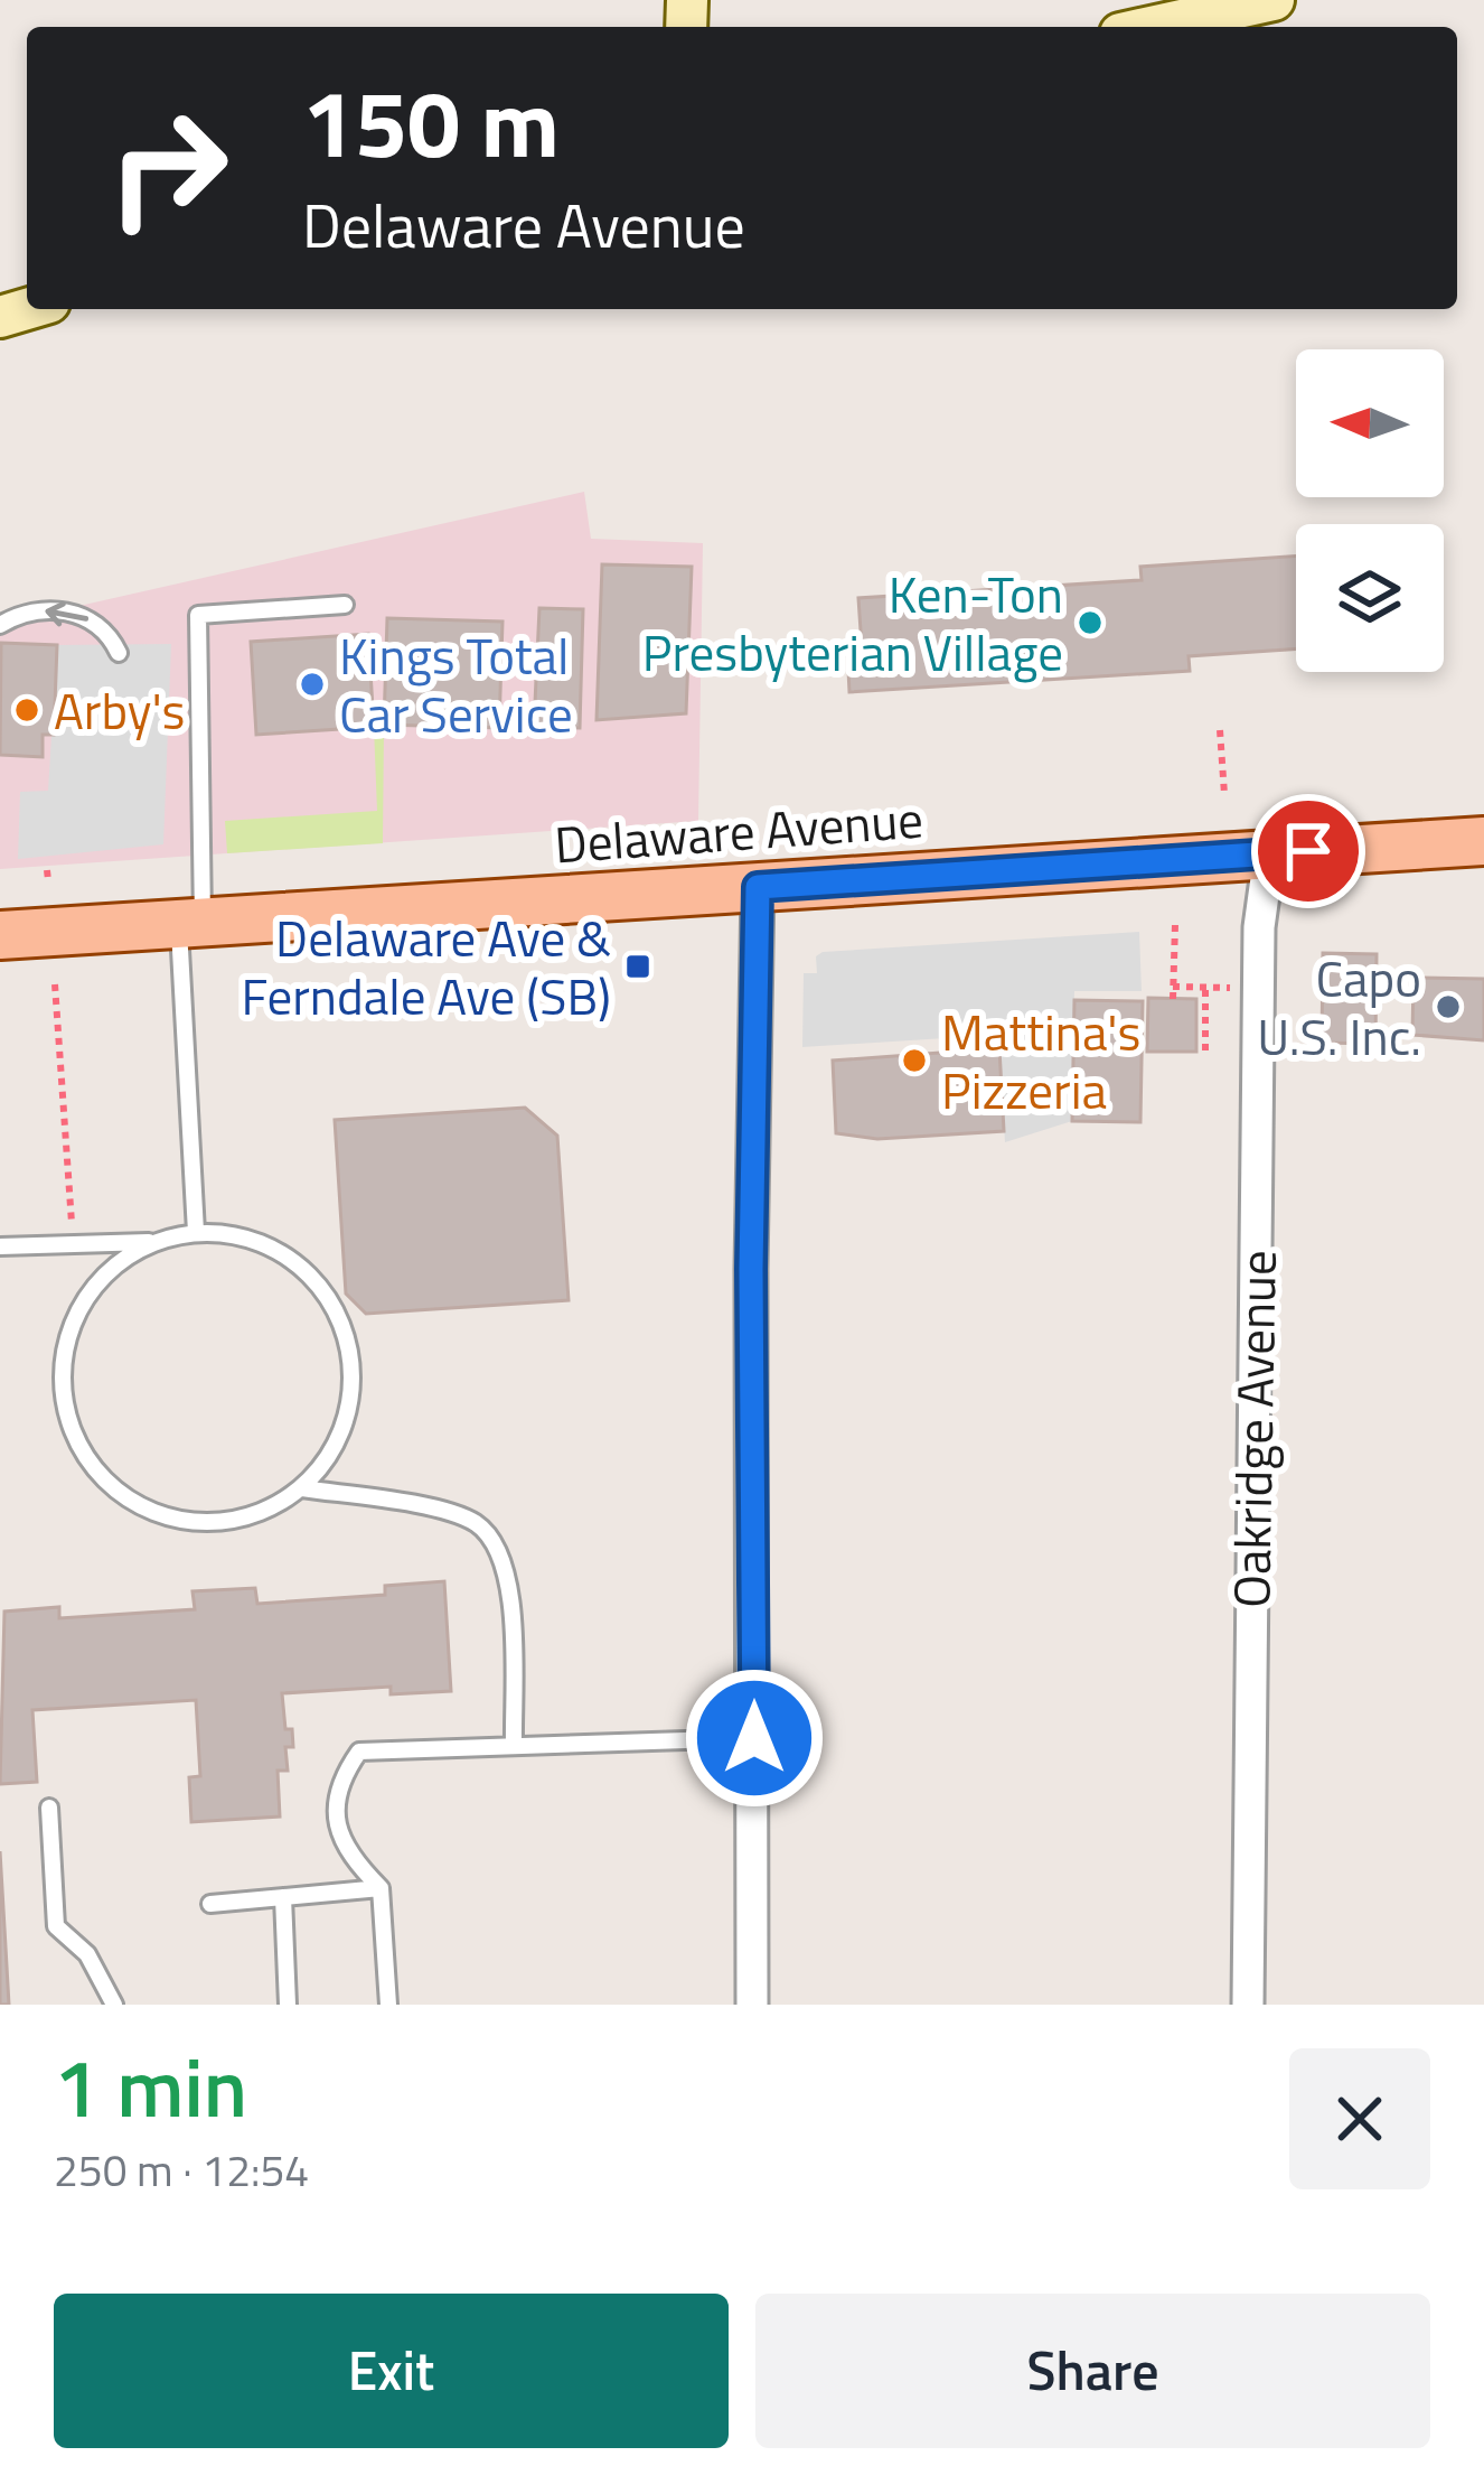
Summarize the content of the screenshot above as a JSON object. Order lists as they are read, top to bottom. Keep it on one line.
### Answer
{"streets":{"main road":["Delaware Avenue"],"street":["Oakridge Avenue"]},"crossings":[["Delaware Avenue","Oakridge Avenue"]],"places":{"other":["Ken-Ton Presbyterian Village","Kings Total Car Service","Arby's","Capo U.S. Inc.","Mattina's Pizzeria"],"transit":["Delaware Ave & Ferndale Ave (SB)"]},"north":"left","page":{"turn":["150 m","Delaware Avenue"],"heading":["1 min","250 m · 12:54"],"buttons":["Exit","Share"]}}
